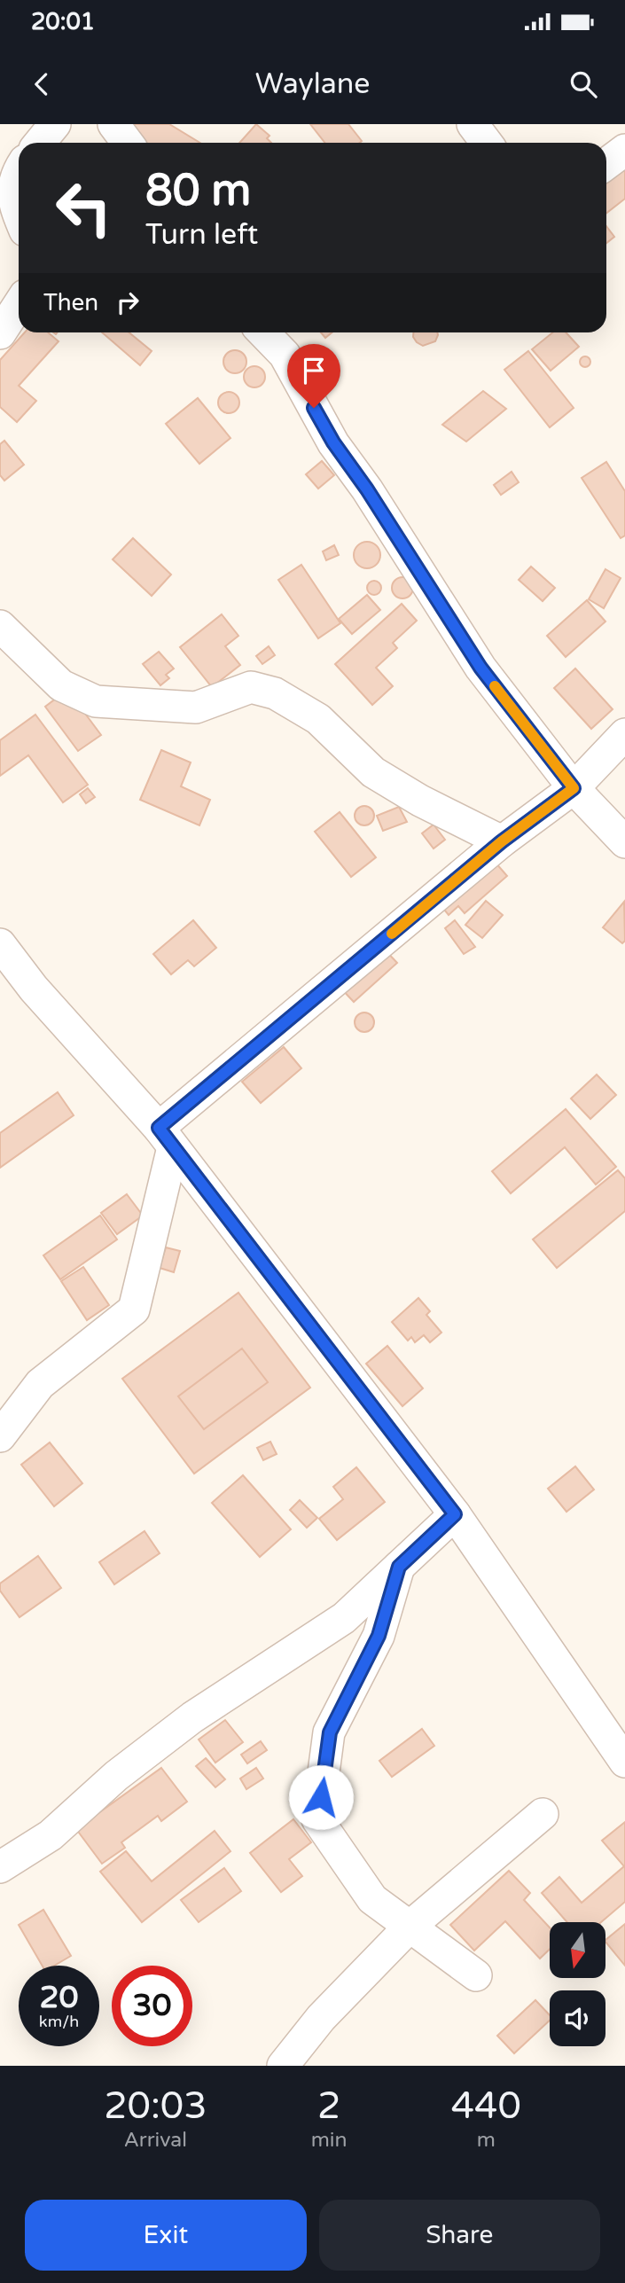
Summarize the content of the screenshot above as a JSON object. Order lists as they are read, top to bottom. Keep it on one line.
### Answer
{"north":"bottom","page":{"status":"20:01","header":"Waylane","turn":["80 m","Turn left"],"then":"Then","speed":"20 km/h","limit":"30","eta":["20:03","Arrival","2","min","440","m"],"buttons":["Exit","Share"]}}
